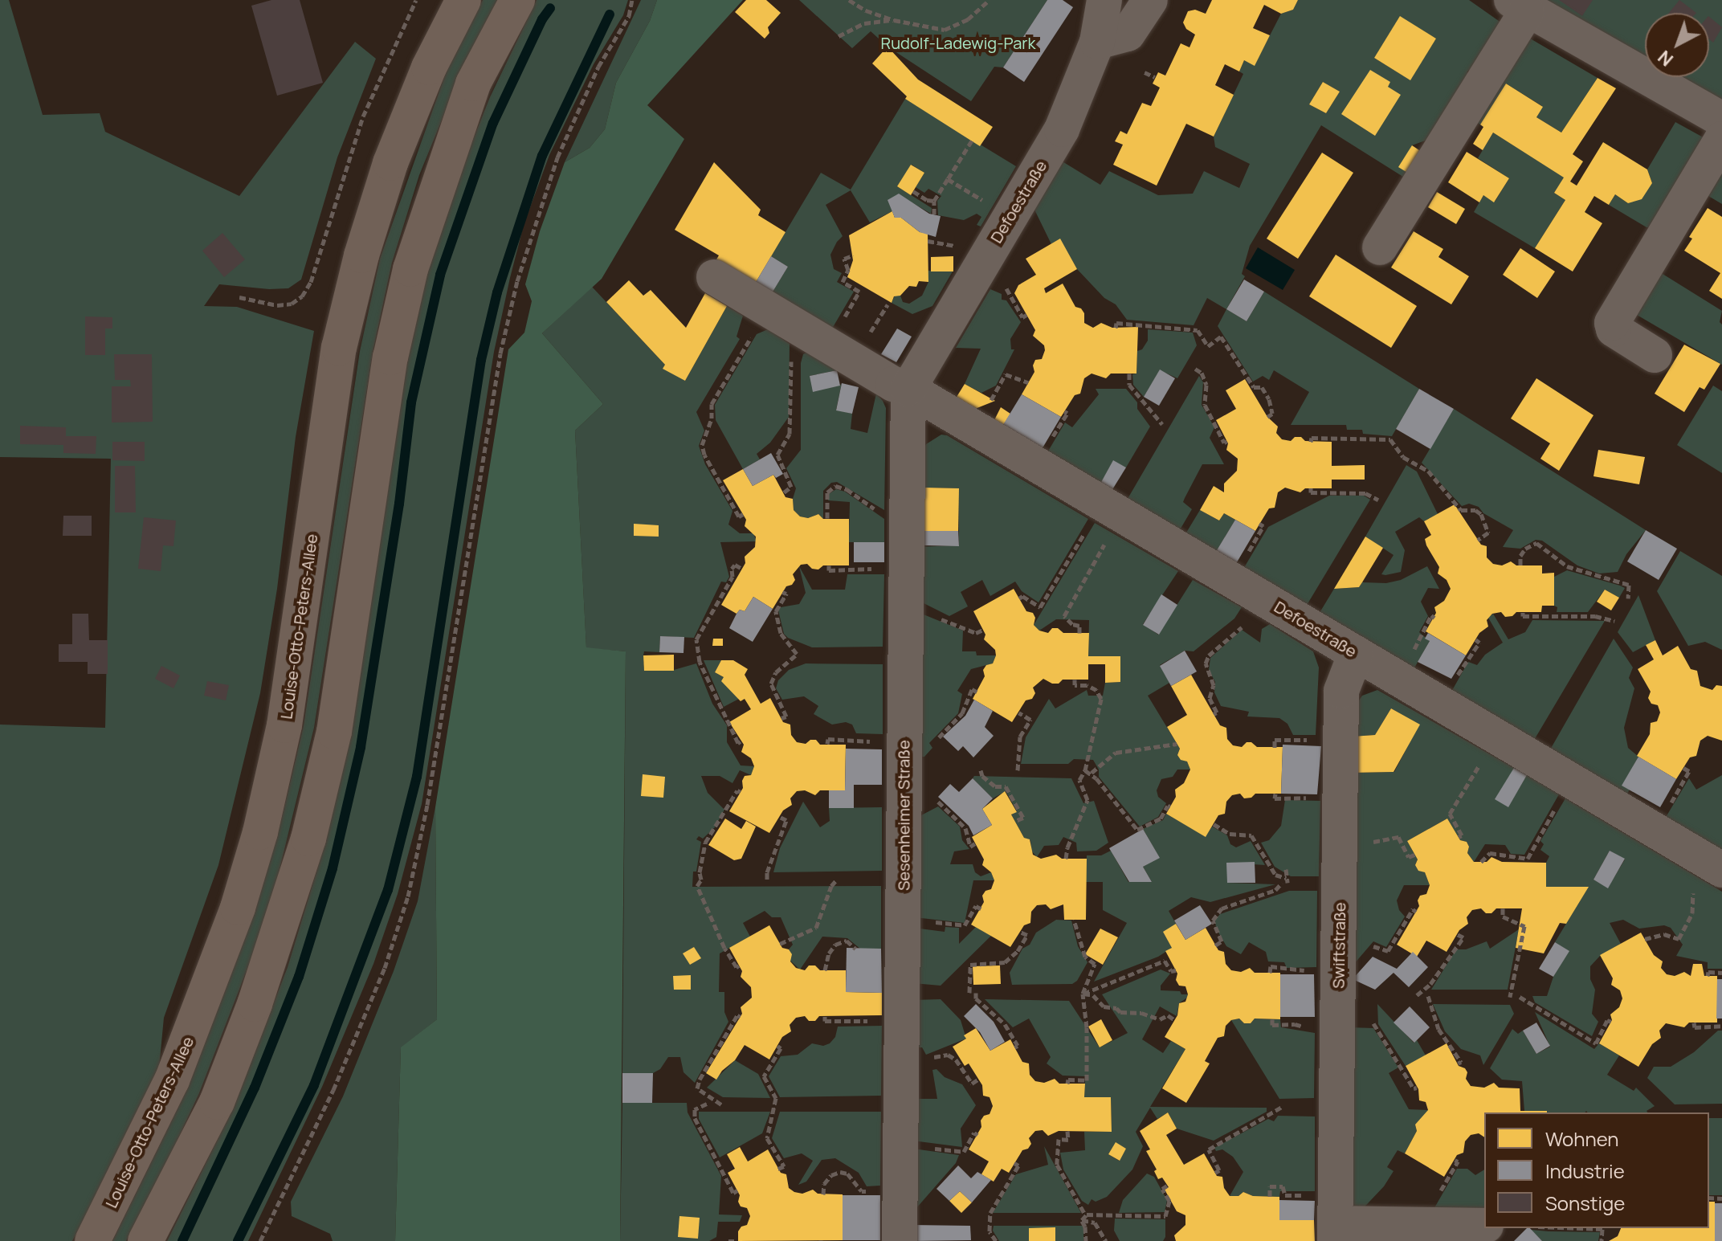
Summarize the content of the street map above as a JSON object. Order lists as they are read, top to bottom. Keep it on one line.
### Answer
{"streets":{"main road":["Louise-Otto-Peters-Allee"],"street":["Defoestraße","Sesenheimer Straße","Swiftstraße"]},"crossings":[["Defoestraße","Sesenheimer Straße"],["Defoestraße","Swiftstraße"]],"parks":["Rudolf-Ladewig-Park"],"legend":["Wohnen","Industrie","Sonstige"],"north":"bottom left"}
